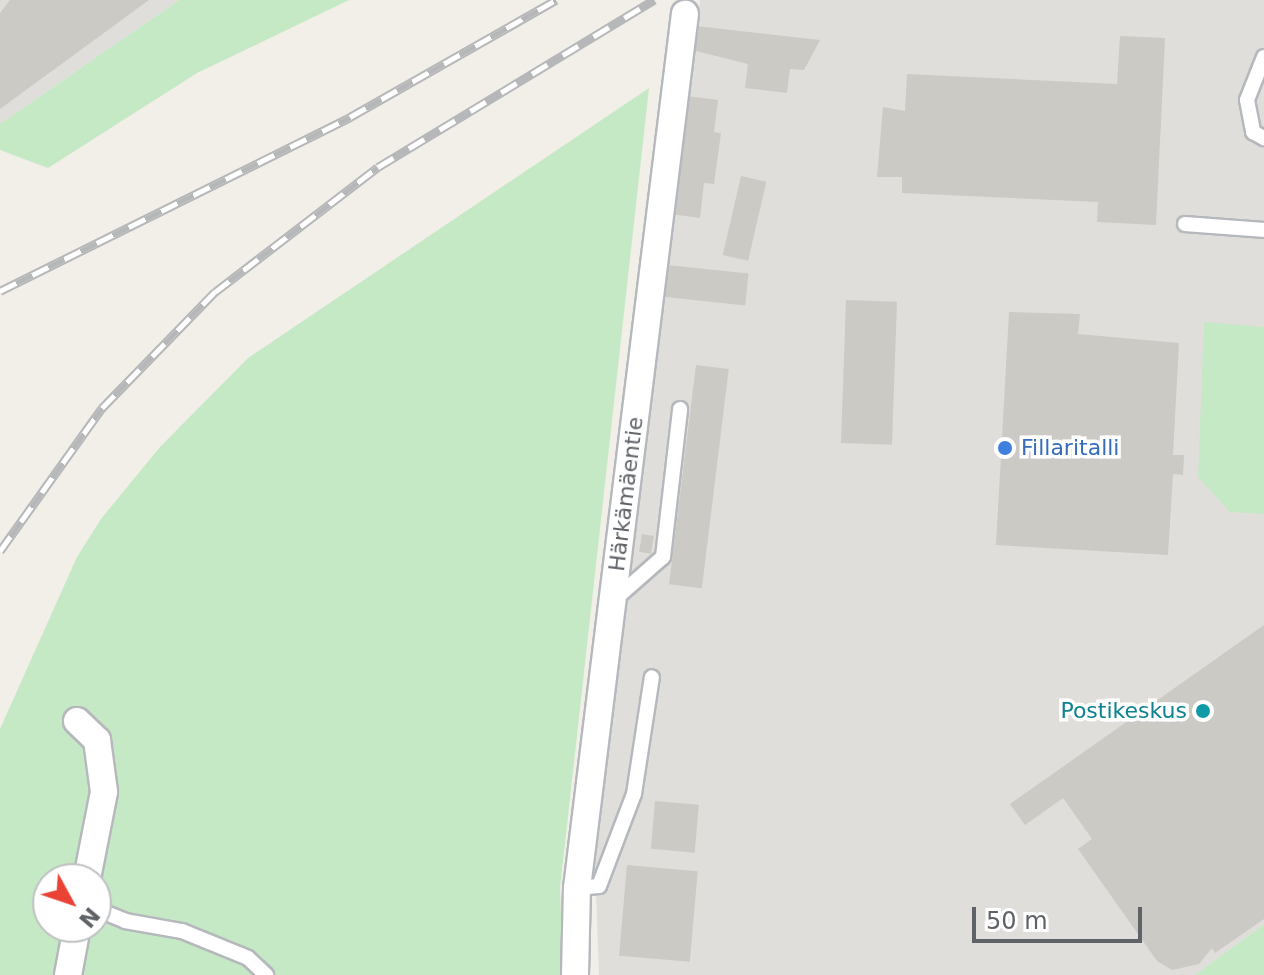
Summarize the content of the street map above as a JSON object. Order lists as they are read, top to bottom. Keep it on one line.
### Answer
{"streets":{"street":["Härkämäentie"]},"places":["Fillaritalli","Postikeskus"],"scale_bar":"50 m","north":"bottom right"}
